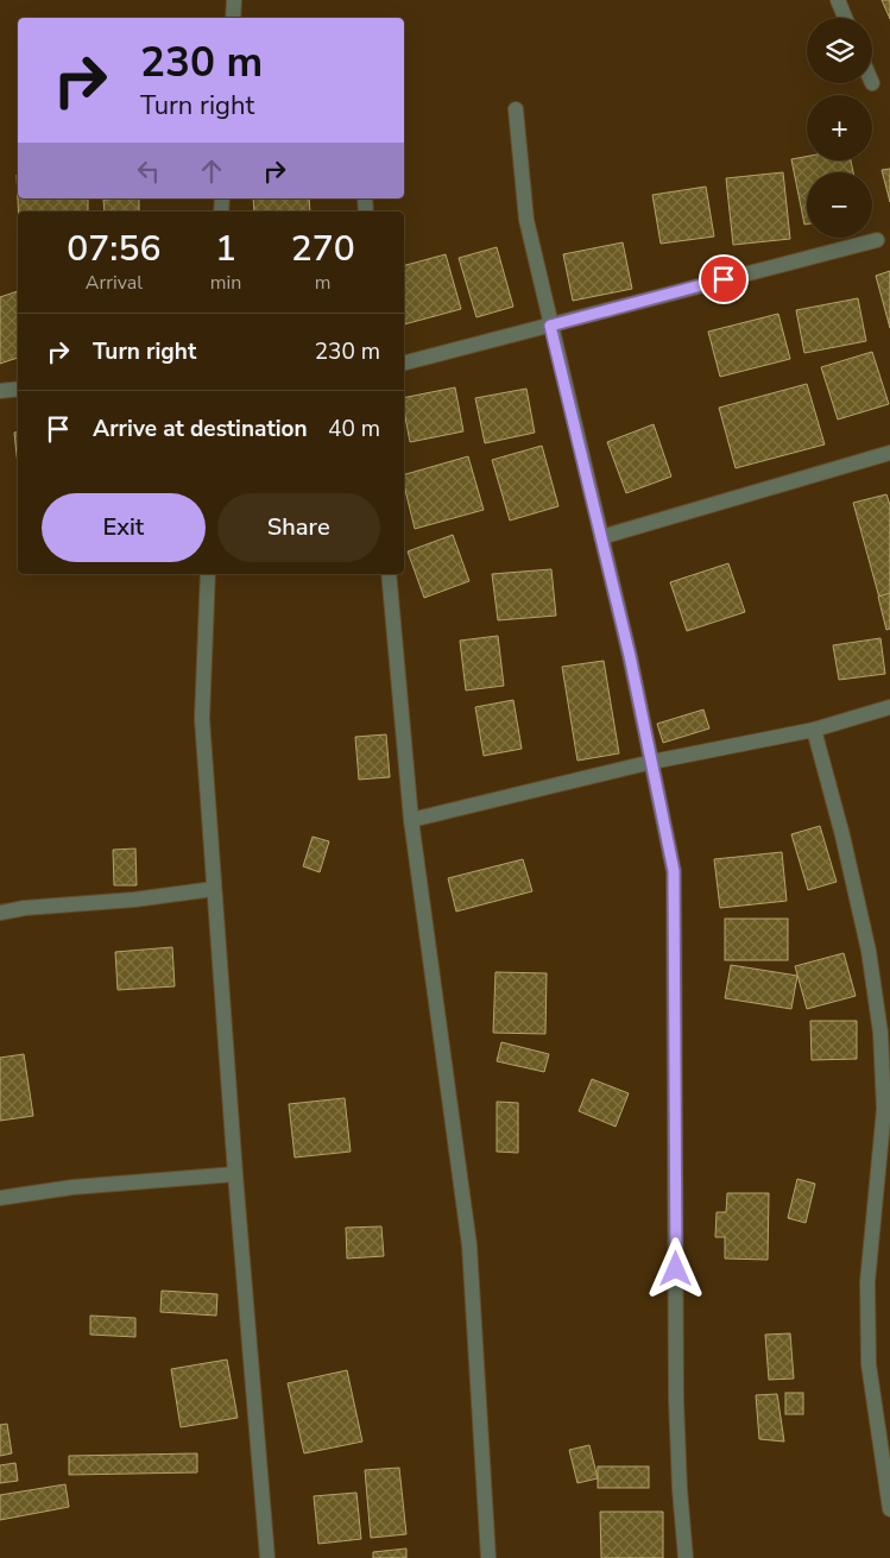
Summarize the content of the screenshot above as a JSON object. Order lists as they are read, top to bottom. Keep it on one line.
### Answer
{"page":{"map_buttons":["+","−"],"turn":["230 m","Turn right"],"eta":["07:56","Arrival","1","min","270","m"],"list":[{"name":"Turn right","value":"230 m"},{"name":"Arrive at destination","value":"40 m"}],"buttons":["Exit","Share"]}}
